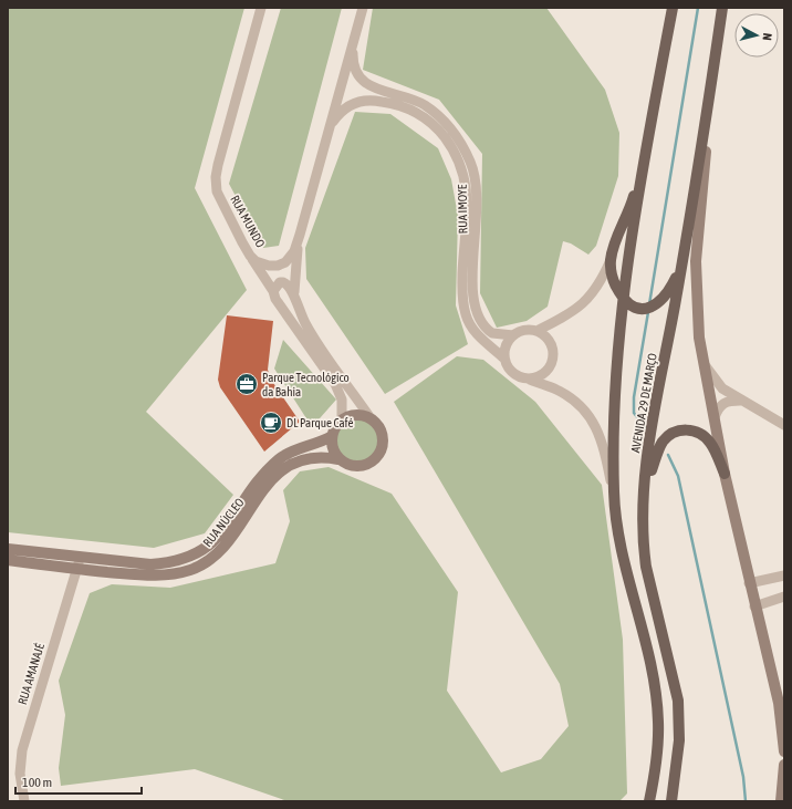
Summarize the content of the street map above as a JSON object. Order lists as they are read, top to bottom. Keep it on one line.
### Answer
{"streets":{"main road":["AVENIDA 29 DE MARÇO"],"street":["RUA IMOYE","RUA MUNDO","RUA NÚCLEO","RUA AMANAJÉ"]},"crossings":[["RUA IMOYE","RUA MUNDO"],["RUA NÚCLEO","RUA AMANAJÉ"]],"places":{"office":["Parque Tecnológico da Bahia"],"cafe":["DL Parque Café"]},"scale_bar":"100 m","north":"right"}
